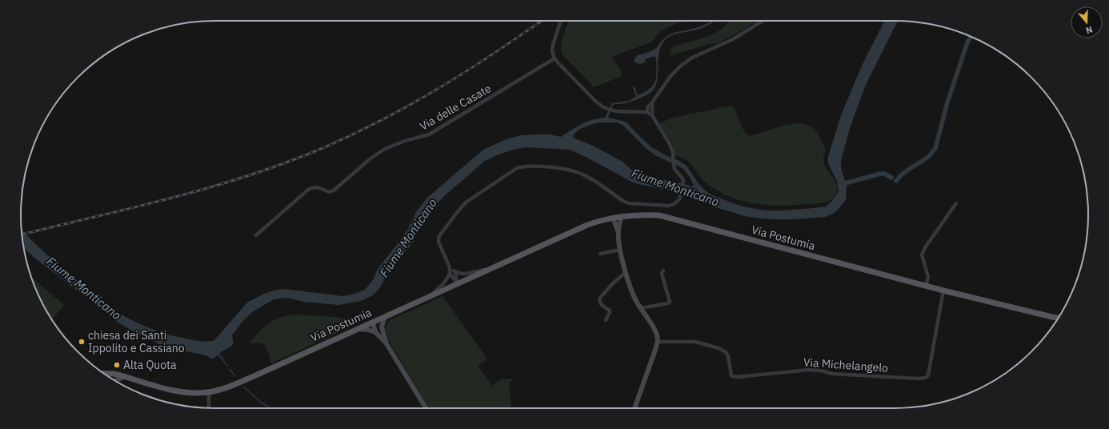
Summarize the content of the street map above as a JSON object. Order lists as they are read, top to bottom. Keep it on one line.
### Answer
{"streets":{"main road":["Via Postumia"],"street":["Via delle Casate","Via Michelangelo"]},"crossings":[["Via Postumia","Via Michelangelo"]],"water":["Fiume Monticano"],"places":["chiesa dei Santi Ippolito e Cassiano","Alta Quota"],"north":"bottom"}
